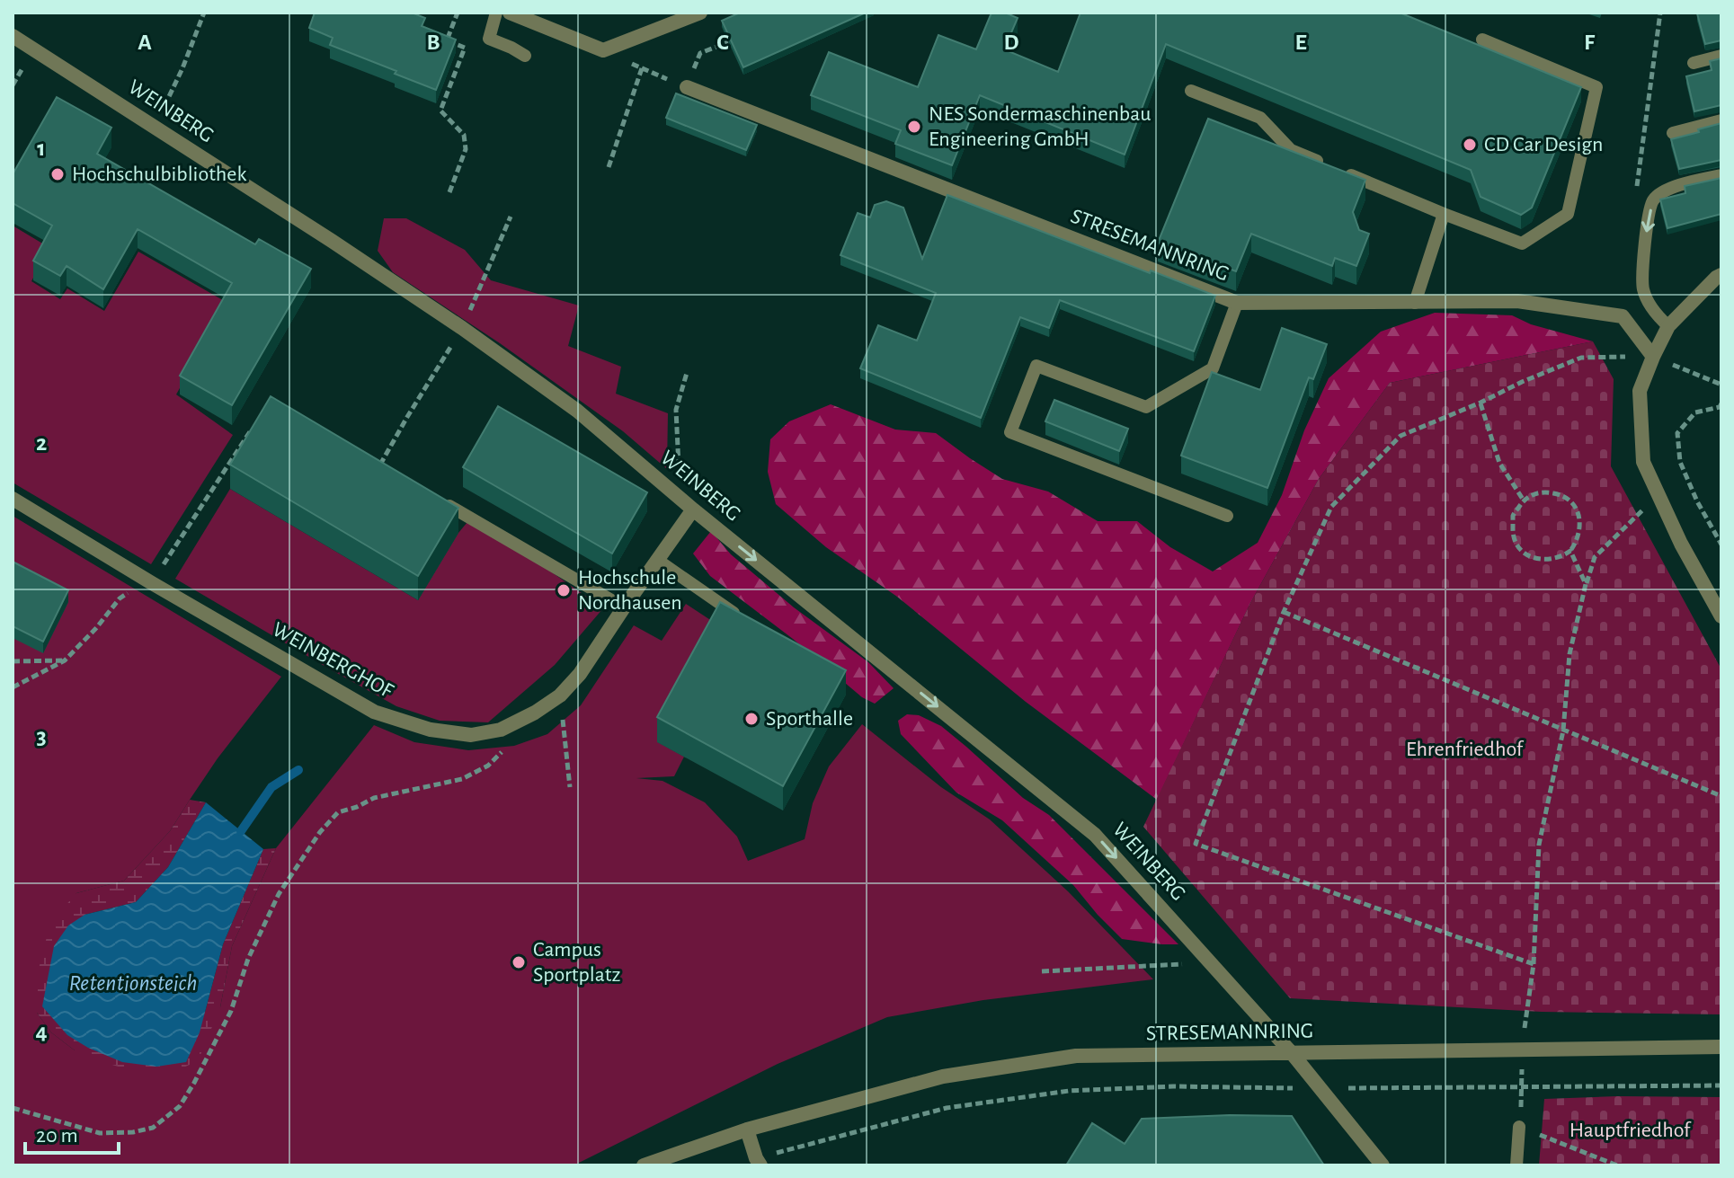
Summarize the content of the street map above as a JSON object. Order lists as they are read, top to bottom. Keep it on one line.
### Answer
{"streets":{"street":["WEINBERG","STRESEMANNRING","WEINBERGHOF"]},"crossings":[["WEINBERG","STRESEMANNRING"],["WEINBERG","WEINBERGHOF"]],"one_way":["WEINBERG"],"water":["Retentionsteich"],"parks":["Ehrenfriedhof","Hauptfriedhof"],"places":["NES Sondermaschinenbau Engineering GmbH","CD Car Design","Hochschulbibliothek","Hochschule Nordhausen","Sporthalle","Campus Sportplatz"],"scale_bar":"20 m","grid":{"columns":["A","B","C","D","E","F"],"rows":["1","2","3","4"]}}
